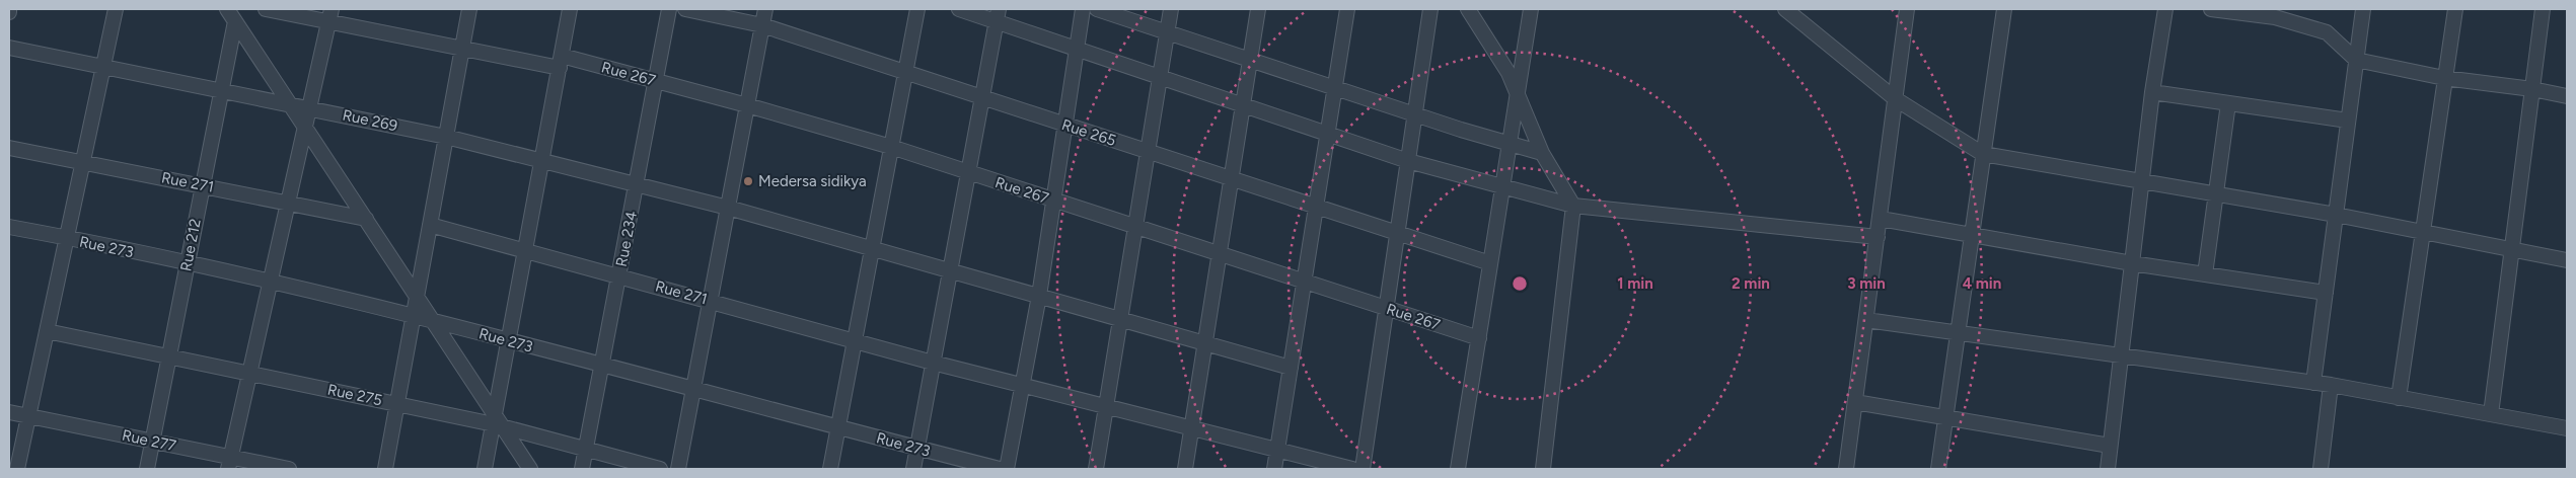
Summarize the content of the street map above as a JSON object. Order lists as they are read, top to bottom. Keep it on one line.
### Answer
{"streets":{"street":["Rue 267","Rue 269","Rue 265","Rue 271","Rue 234","Rue 212","Rue 273","Rue 275","Rue 277"]},"crossings":[["Rue 267","Rue 234"],["Rue 269","Rue 234"],["Rue 269","Rue 212"],["Rue 271","Rue 234"],["Rue 271","Rue 212"],["Rue 234","Rue 273"],["Rue 234","Rue 275"],["Rue 212","Rue 273"],["Rue 212","Rue 275"],["Rue 212","Rue 277"]],"places":["Medersa sidikya"],"rings":["1 min","2 min","3 min","4 min"]}
